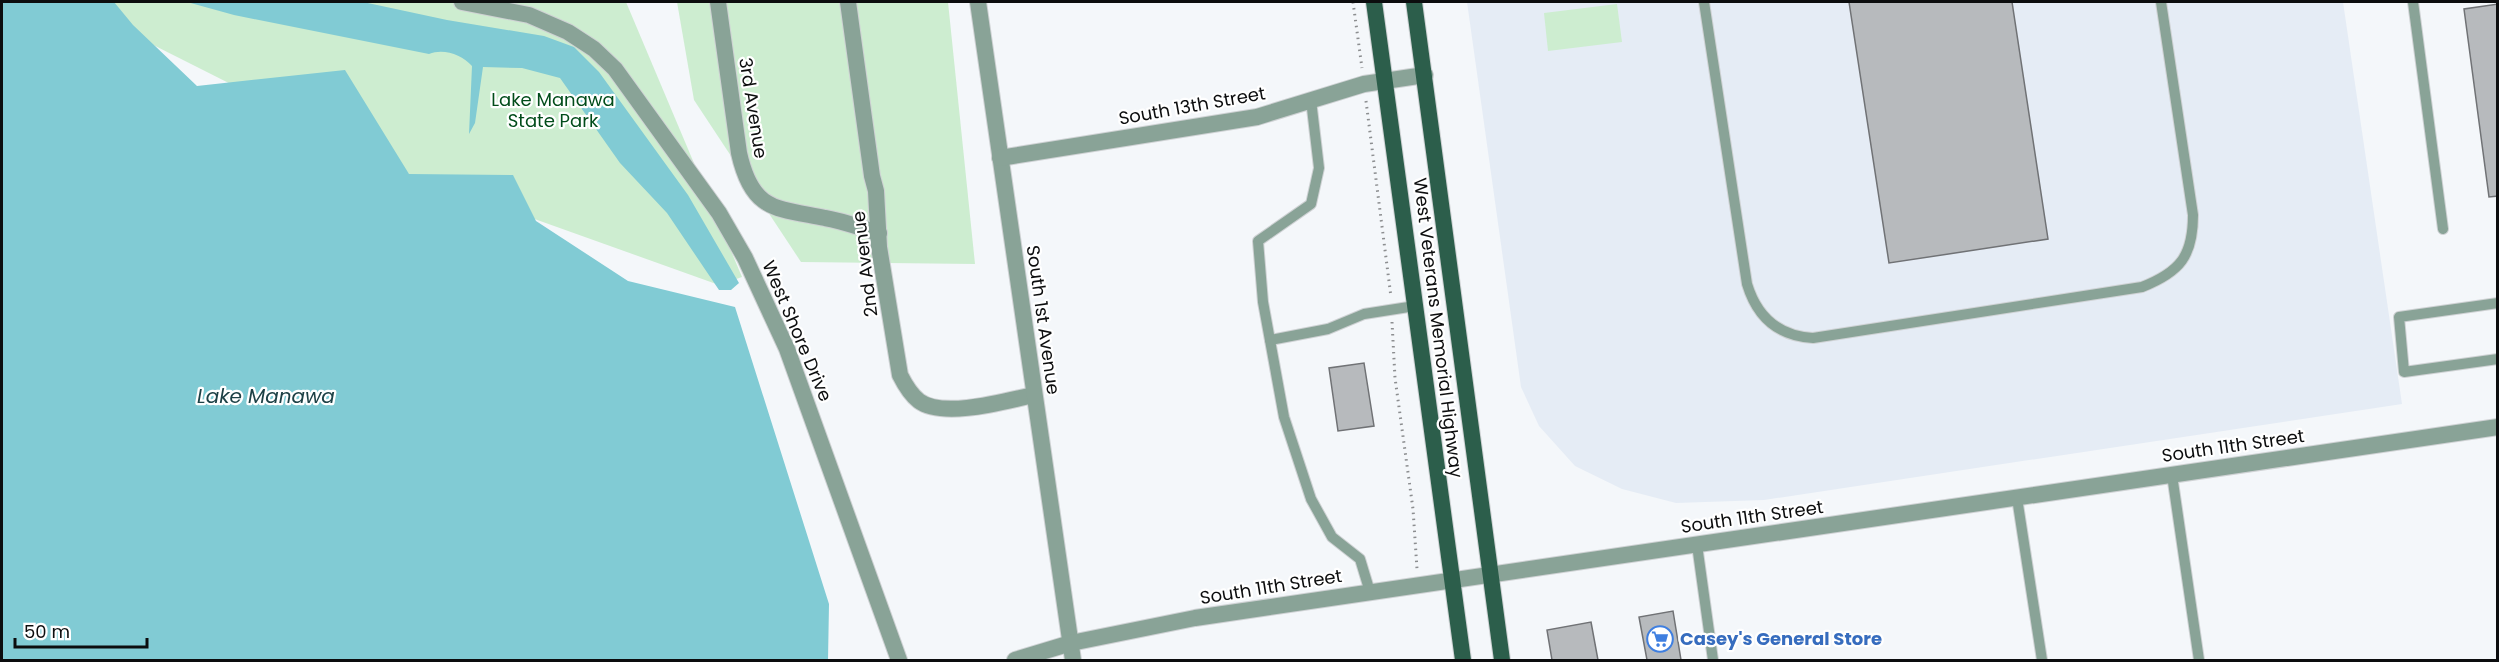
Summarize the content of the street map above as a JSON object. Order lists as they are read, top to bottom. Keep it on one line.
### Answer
{"streets":{"main road":["West Veterans Memorial Highway"],"street":["South 13th Street","3rd Avenue","2nd Avenue","South 1st Avenue","West Shore Drive","South 11th Street"]},"crossings":[["South 13th Street","South 1st Avenue"],["South 13th Street","West Veterans Memorial Highway"],["3rd Avenue","2nd Avenue"],["2nd Avenue","South 1st Avenue"],["South 1st Avenue","South 11th Street"],["West Veterans Memorial Highway","South 11th Street"]],"water":["Lake Manawa"],"parks":["Lake Manawa State Park"],"places":{"supermarket":["Casey's General Store"]},"scale_bar":"50 m"}
